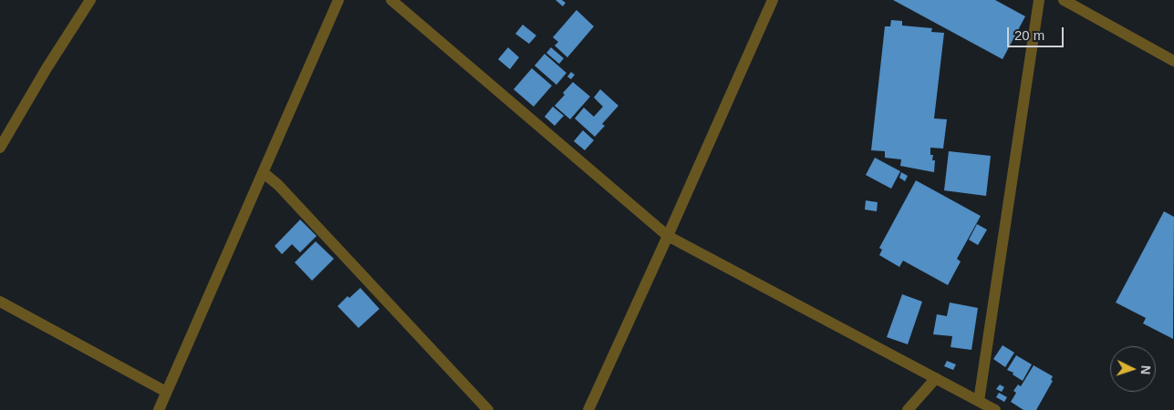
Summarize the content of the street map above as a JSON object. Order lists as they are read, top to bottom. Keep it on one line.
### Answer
{"scale_bar":"20 m","north":"right"}
